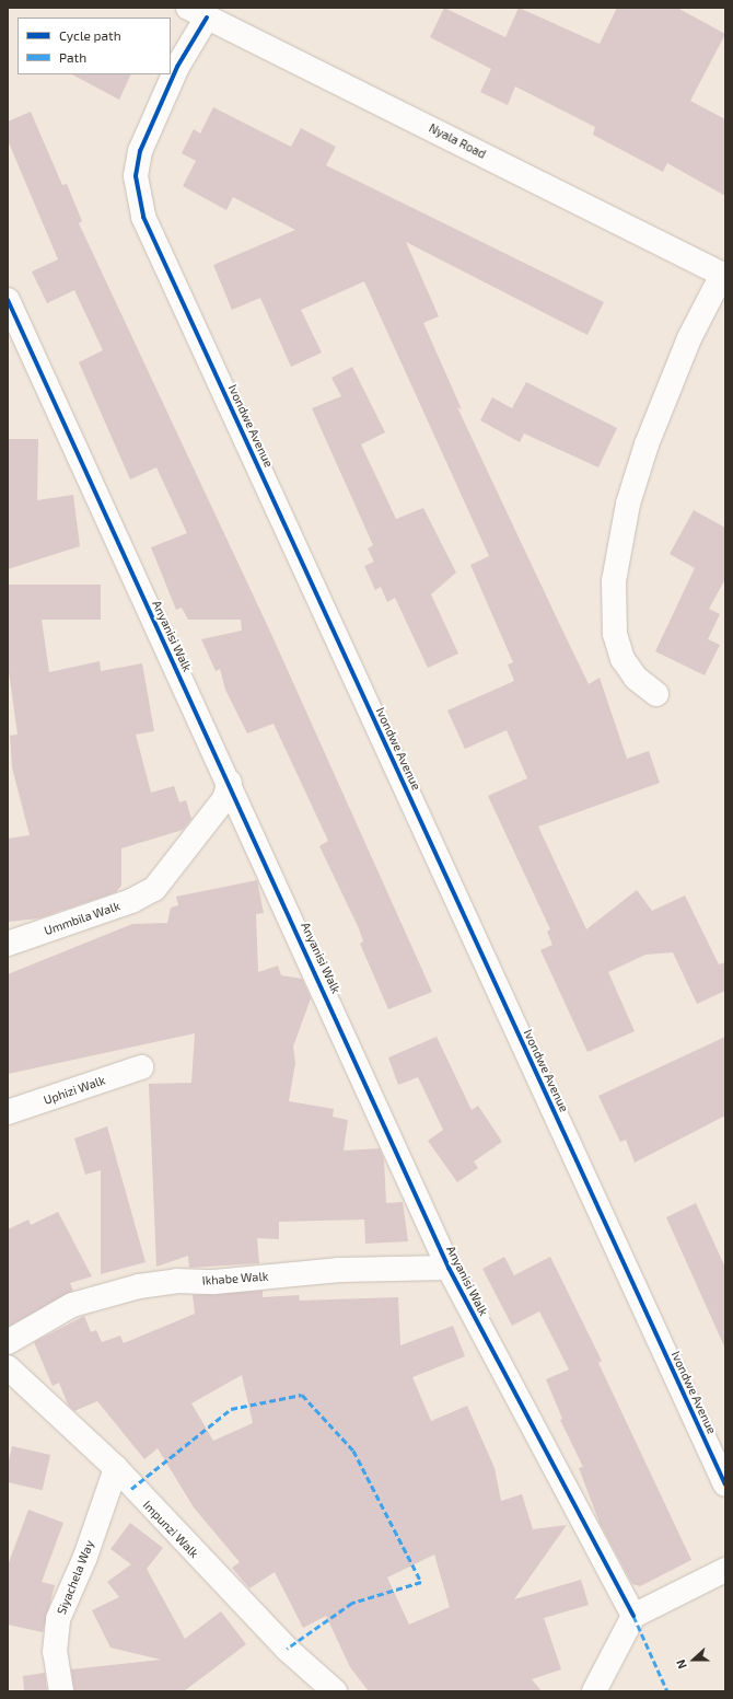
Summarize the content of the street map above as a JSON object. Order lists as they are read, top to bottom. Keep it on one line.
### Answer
{"streets":{"street":["Nyala Road","Ivondwe Avenue","Anyanisi Walk","Ummbila Walk","Uphizi Walk","Ikhabe Walk","Impunzi Walk","Siyachela Way"]},"crossings":[["Nyala Road","Ivondwe Avenue"],["Anyanisi Walk","Ummbila Walk"],["Anyanisi Walk","Ikhabe Walk"],["Impunzi Walk","Siyachela Way"]],"legend":["Cycle path","Path"],"north":"left"}
